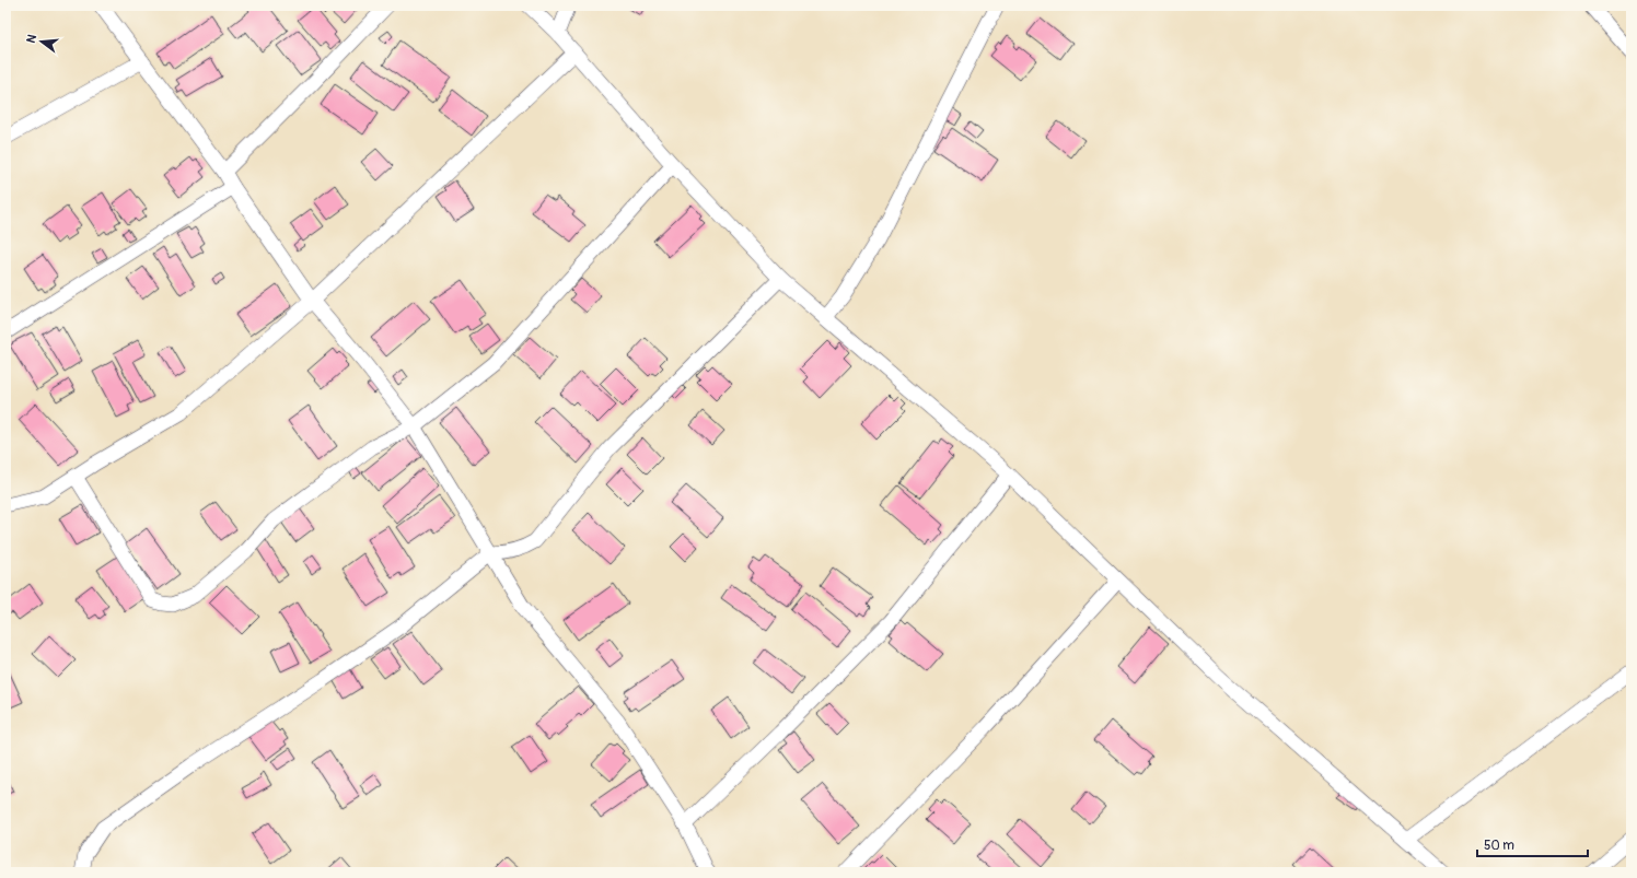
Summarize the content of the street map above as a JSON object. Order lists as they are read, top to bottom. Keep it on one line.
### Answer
{"scale_bar":"50 m","north":"left"}
